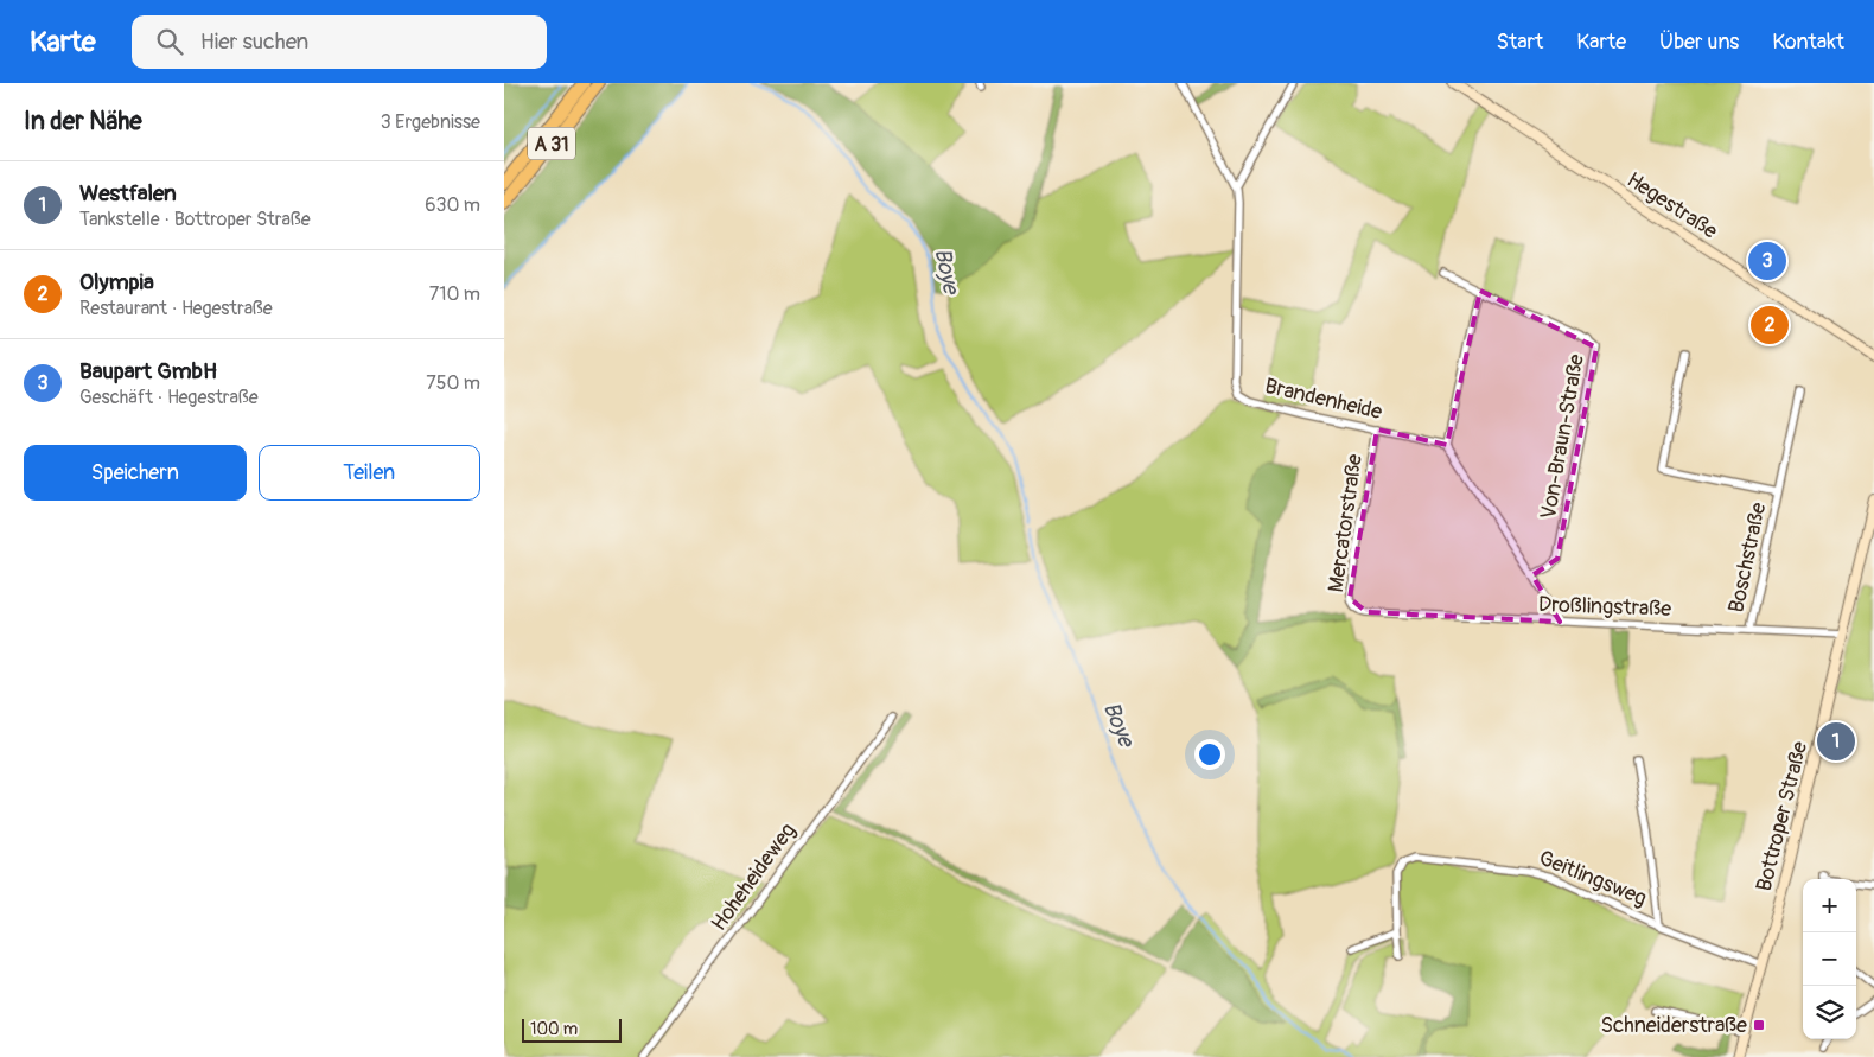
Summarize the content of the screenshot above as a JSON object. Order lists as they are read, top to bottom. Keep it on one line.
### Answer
{"streets":{"highway":["A 31"],"main road":["Hegestraße","Bottroper Straße"],"street":["Brandenheide","Von-Braun-Straße","Mercatorstraße","Boschstraße","Droßlingstraße","Hoheheideweg","Geitlingsweg"]},"crossings":[["Brandenheide","Mercatorstraße"],["Mercatorstraße","Droßlingstraße"],["Boschstraße","Droßlingstraße"],["Droßlingstraße","Bottroper Straße"],["Bottroper Straße","Geitlingsweg"]],"water":["Boye"],"places":{"transit":["Schneiderstraße"]},"scale_bar":"100 m","page":{"header":"Karte","search":"Hier suchen","nav":["Start","Karte","Über uns","Kontakt"],"heading":["In der Nähe","3 Ergebnisse"],"list":[{"mark":"1","name":"Westfalen","note":"Tankstelle · Bottroper Straße","value":"630 m"},{"mark":"2","name":"Olympia","note":"Restaurant · Hegestraße","value":"710 m"},{"mark":"3","name":"Baupart GmbH","note":"Geschäft · Hegestraße","value":"750 m"}],"pins":["3","2","1"],"buttons":["Speichern","Teilen"],"map_buttons":["+","−"],"scale":"100 m"}}
